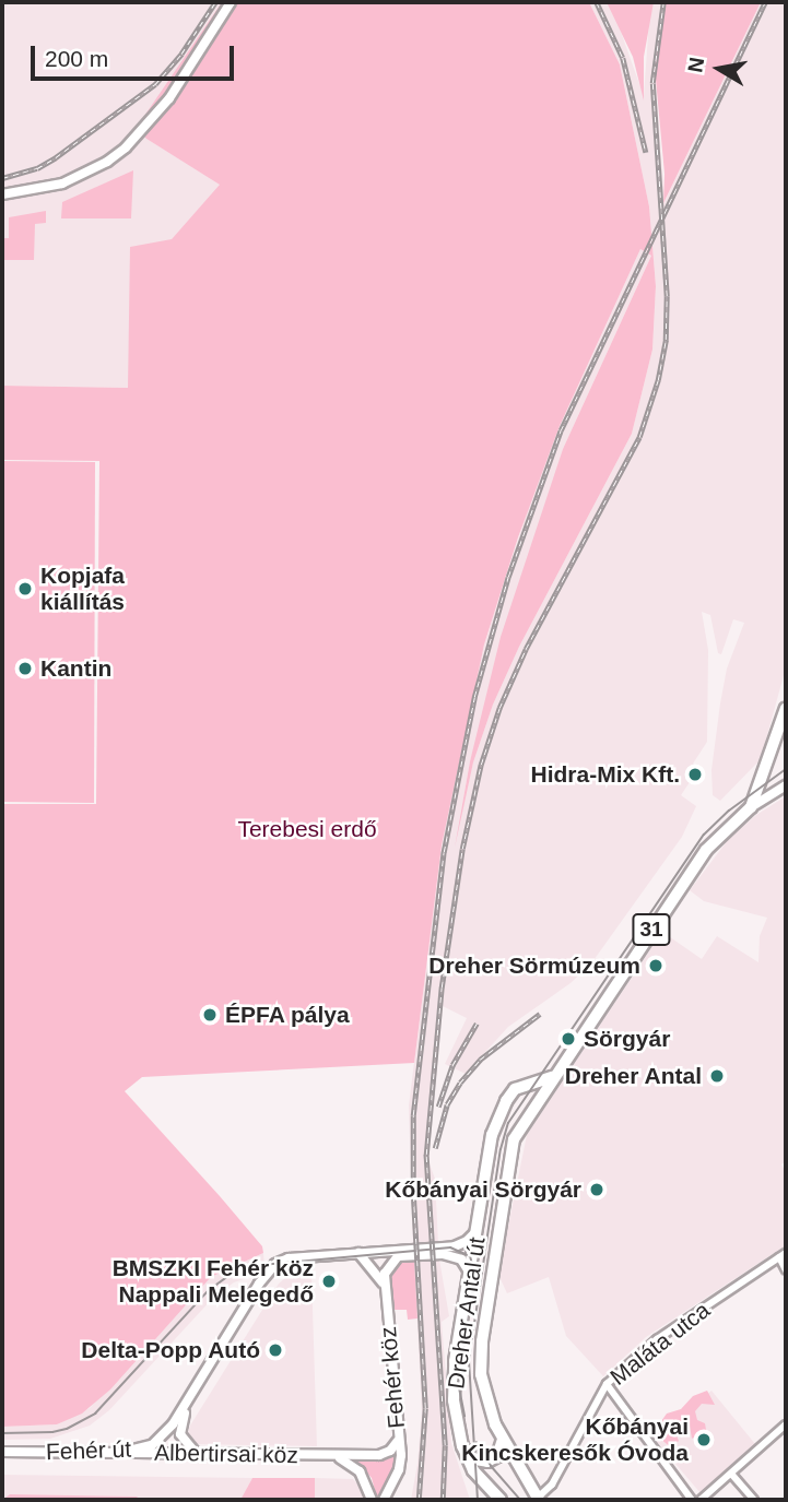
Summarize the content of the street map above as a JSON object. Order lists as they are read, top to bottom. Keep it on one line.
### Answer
{"streets":{"main road":["31","Dreher Antal út","Fehér köz","Fehér út","Albertirsai köz"],"street":["Maláta utca"]},"crossings":[["31","Dreher Antal út"],["31","Maláta utca"],["Dreher Antal út","Fehér út"],["Fehér köz","Albertirsai köz"],["Fehér út","Albertirsai köz"]],"parks":["Terebesi erdő"],"places":["Kopjafa kiállítás","Kantin","Hidra-Mix Kft.","Dreher Sörmúzeum","ÉPFA pálya","Sörgyár","Dreher Antal","Kőbányai Sörgyár","BMSZKI Fehér köz Nappali Melegedő","Delta-Popp Autó","Kőbányai Kincskeresők Óvoda"],"scale_bar":"200 m","north":"left"}
